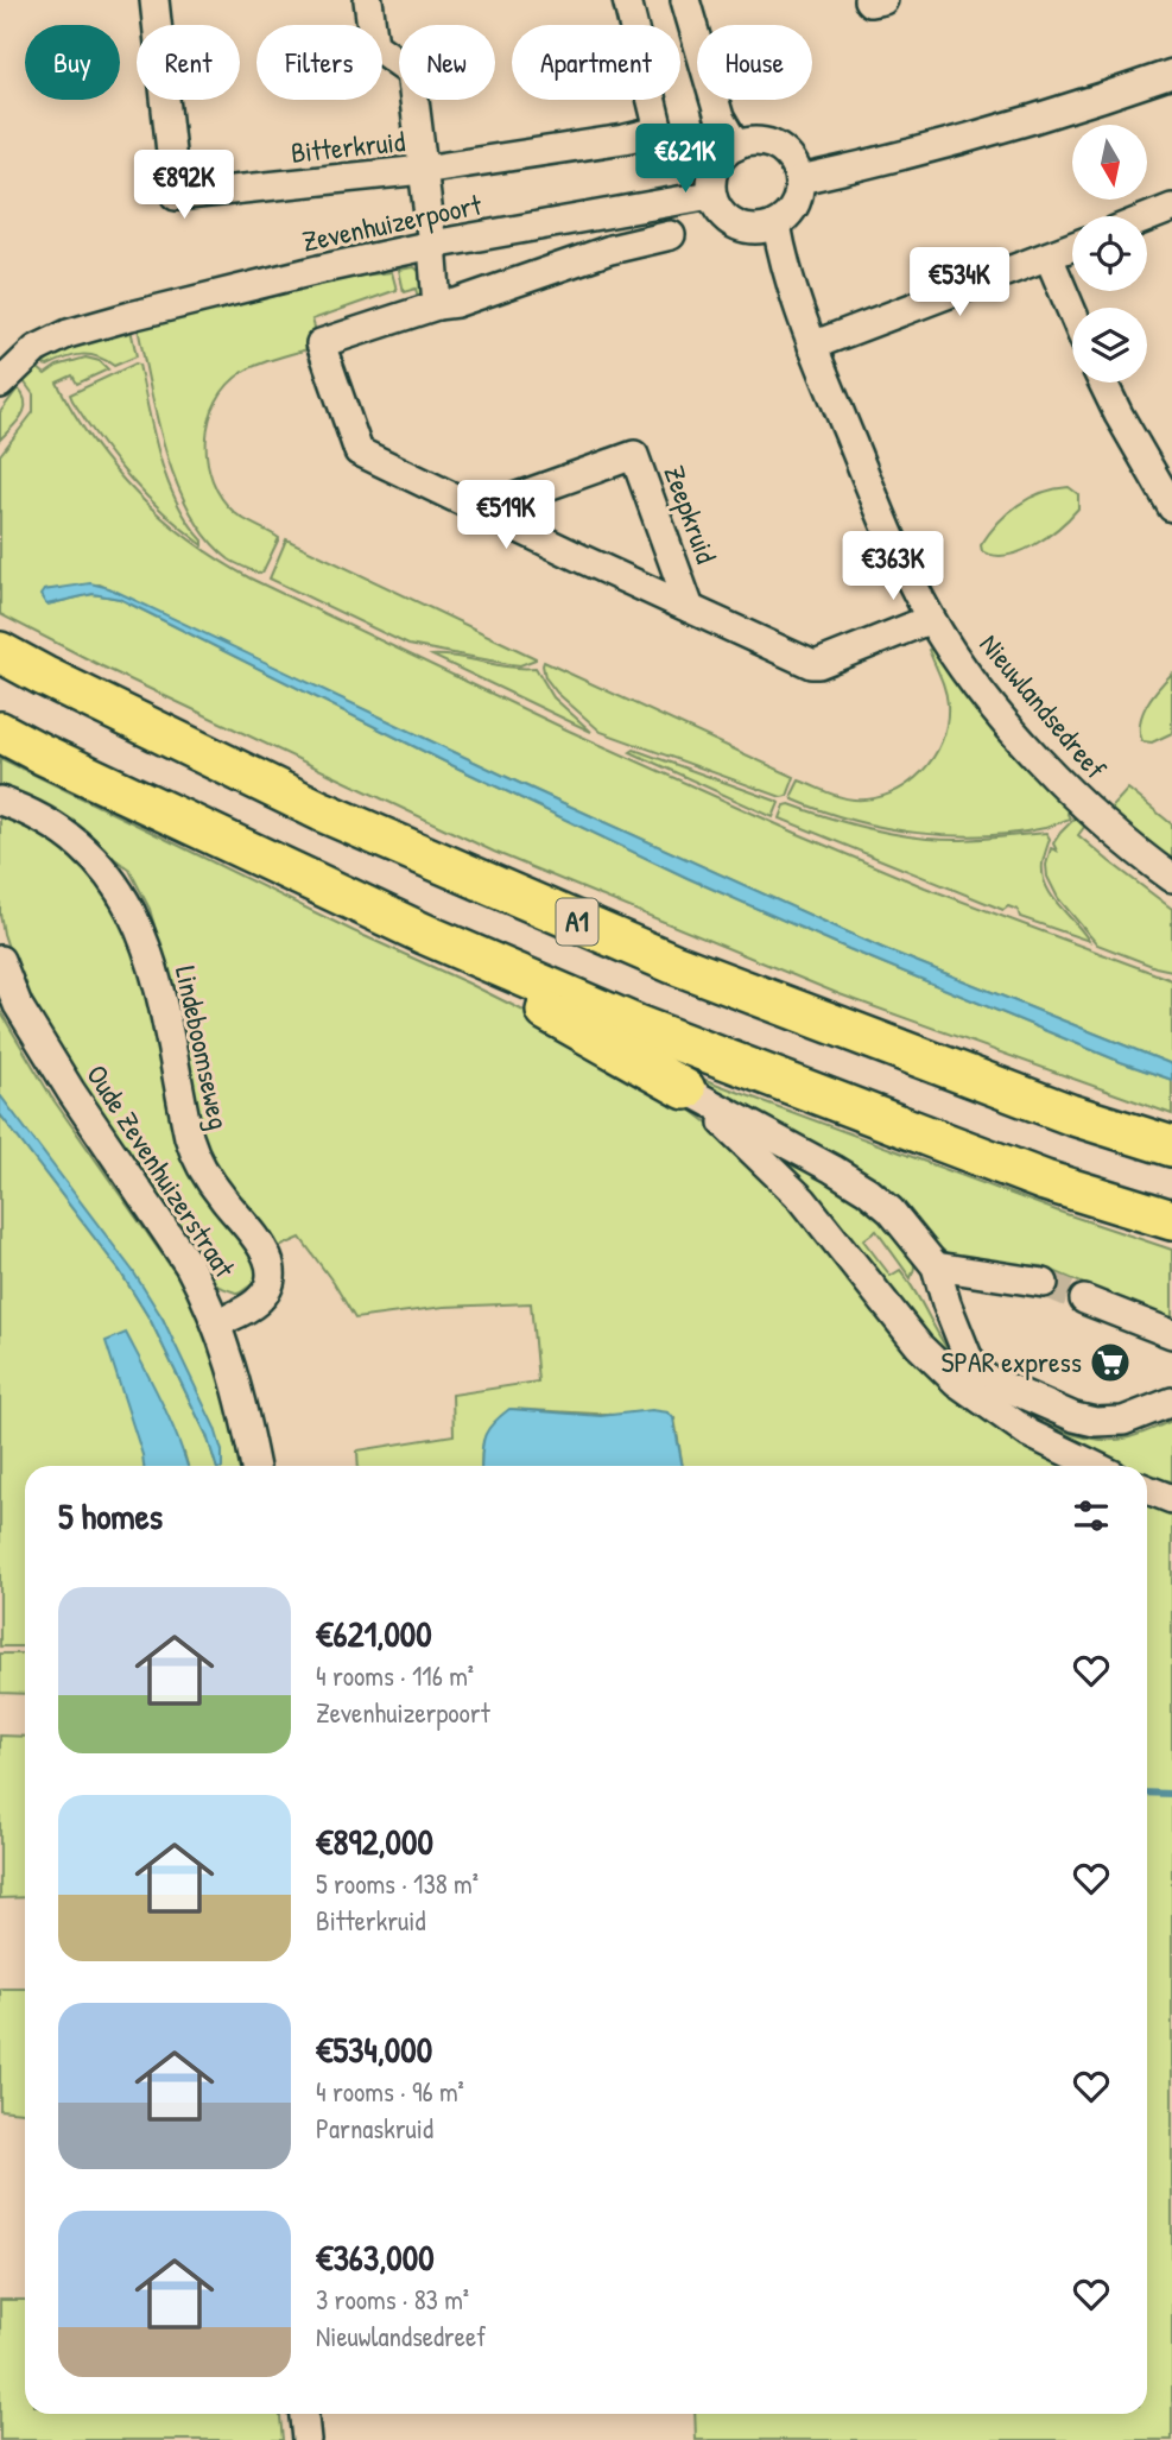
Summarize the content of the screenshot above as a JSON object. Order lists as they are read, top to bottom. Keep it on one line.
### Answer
{"streets":{"highway":["A1"],"street":["Bitterkruid","Zevenhuizerpoort","Zeepkruid","Nieuwlandsedreef","Lindeboomseweg","Oude Zevenhuizerstraat"]},"crossings":[["Zevenhuizerpoort","Nieuwlandsedreef"],["Zeepkruid","Nieuwlandsedreef"],["Lindeboomseweg","Oude Zevenhuizerstraat"]],"places":{"supermarket":["SPAR express"]},"north":"bottom","page":{"chip":["Buy","Rent","Filters","New","Apartment","House"],"price":["€621K","€892K","€534K","€519K","€363K"],"heading":"5 homes","list":[{"name":"€621,000","note":"4 rooms · 116 m² · Zevenhuizerpoort"},{"name":"€892,000","note":"5 rooms · 138 m² · Bitterkruid"},{"name":"€534,000","note":"4 rooms · 96 m² · Parnaskruid"},{"name":"€363,000","note":"3 rooms · 83 m² · Nieuwlandsedreef"}]}}
